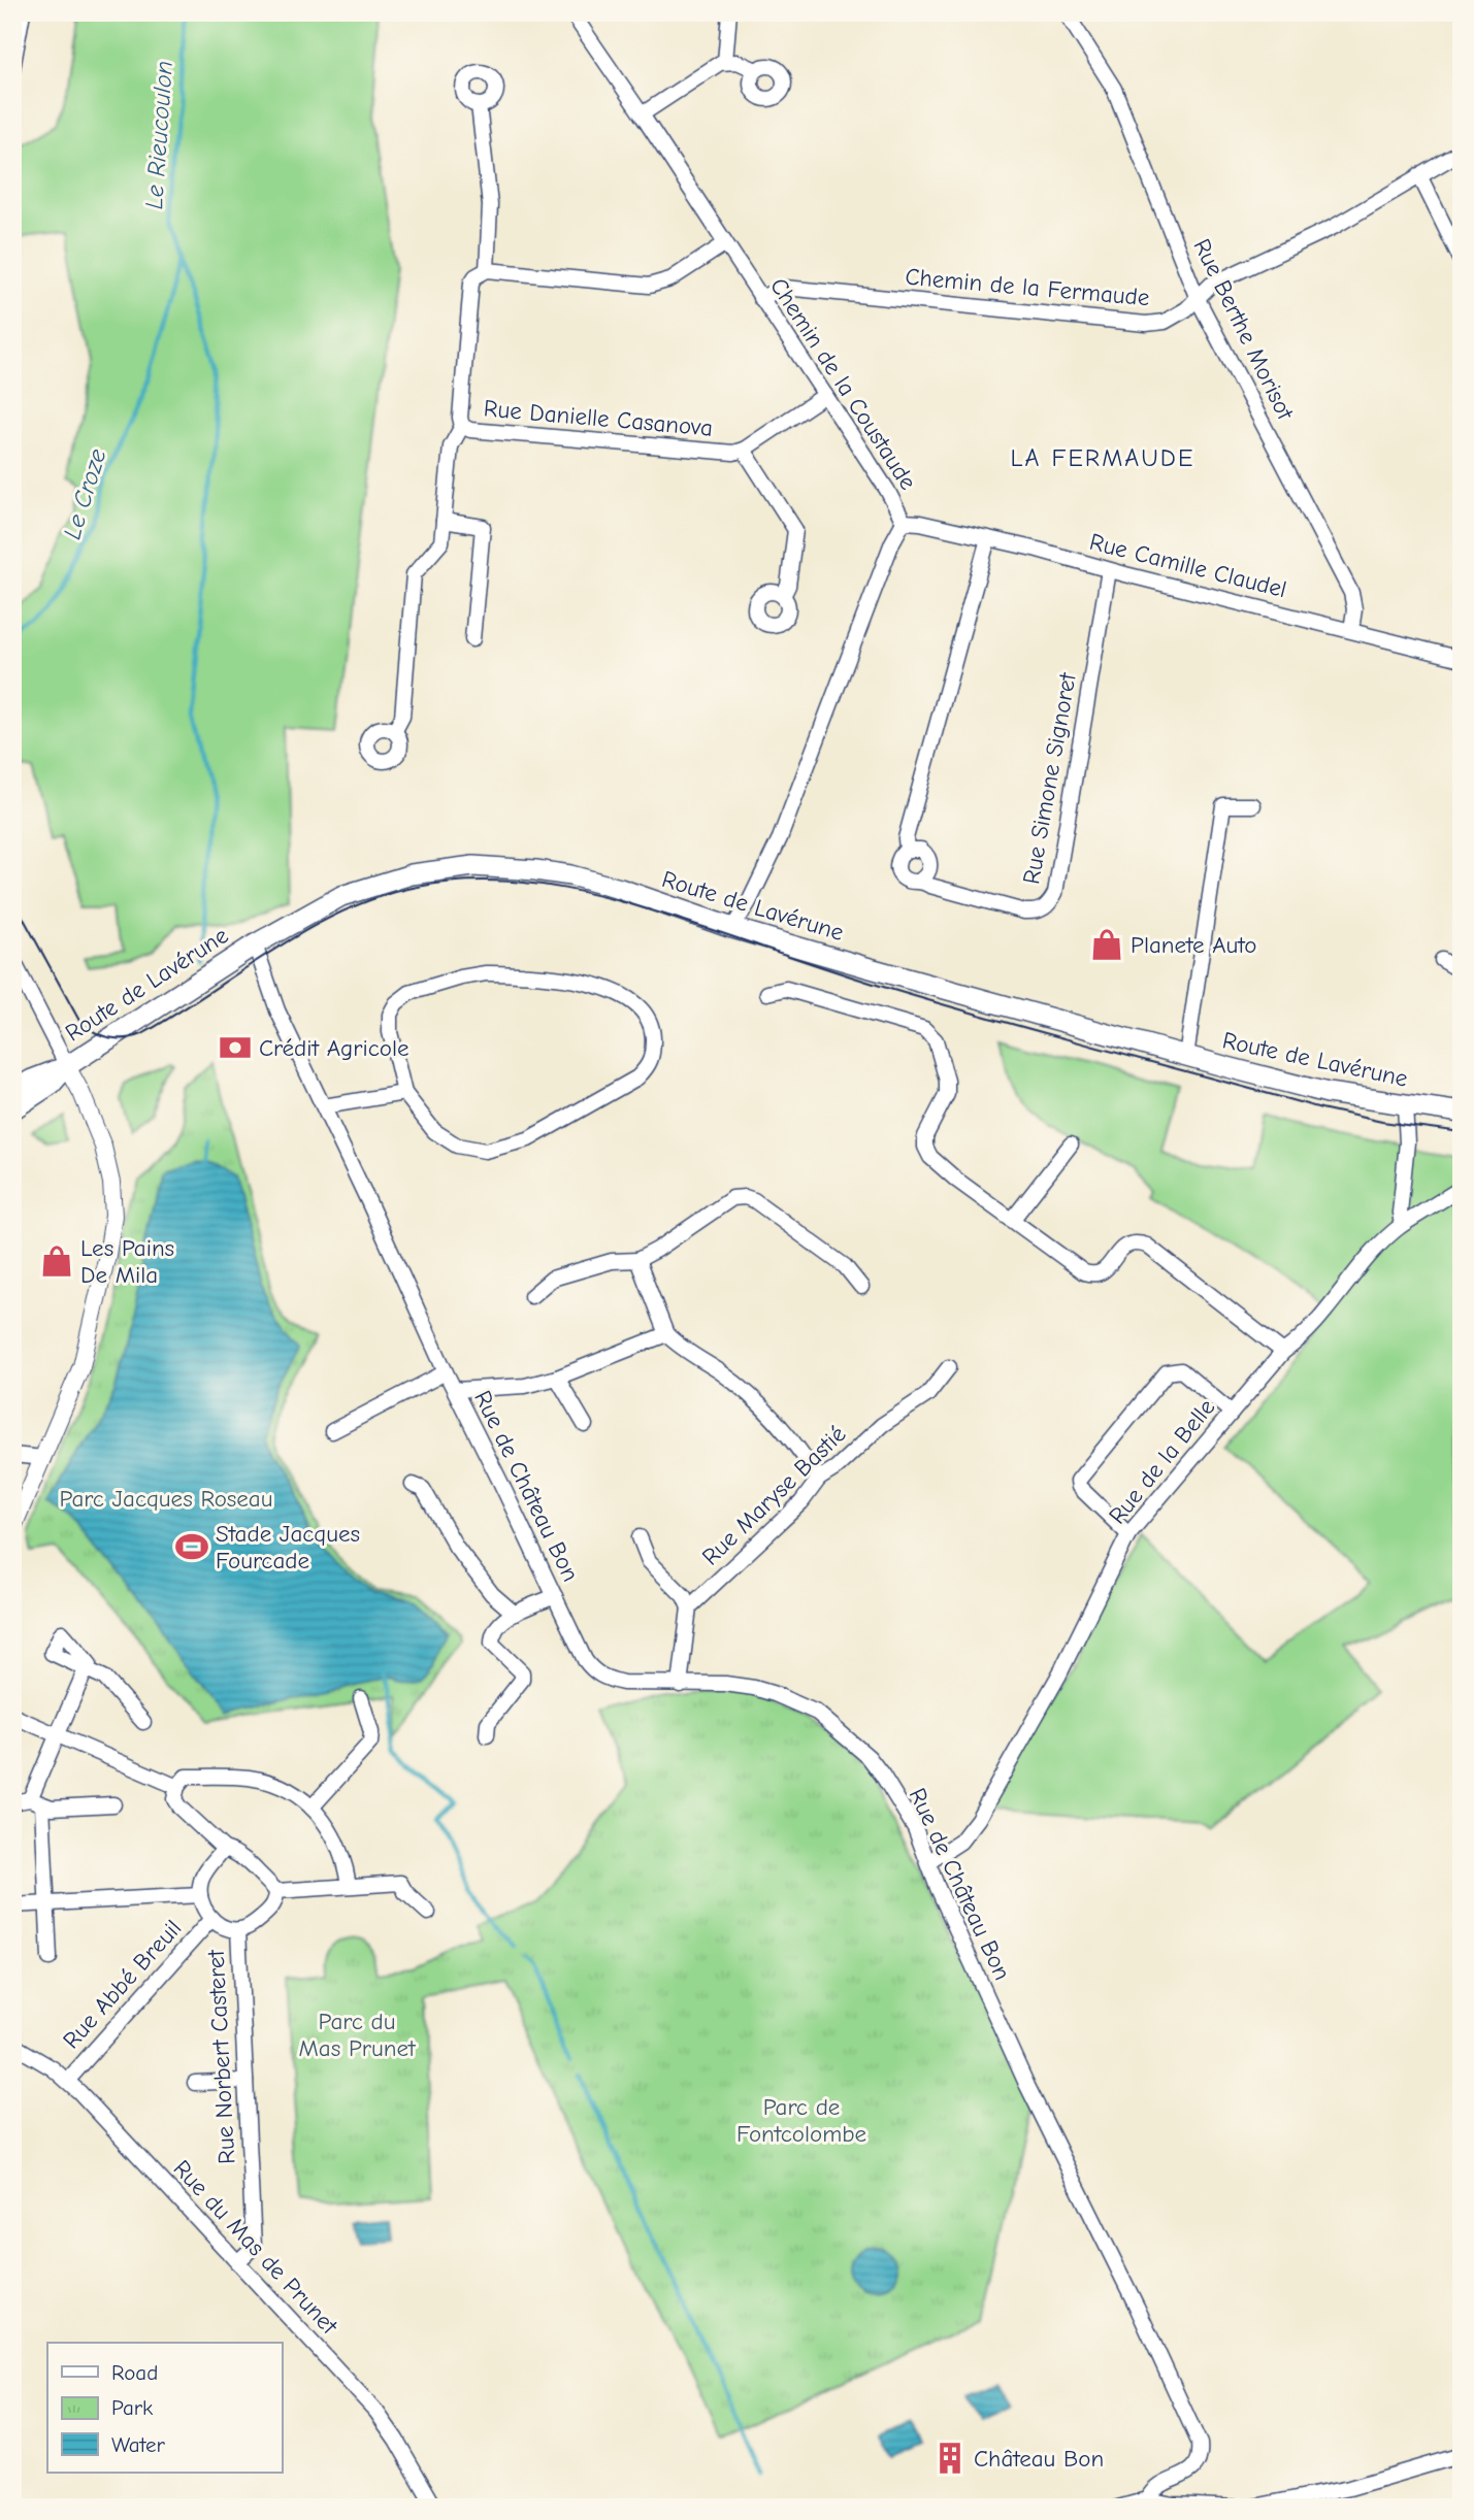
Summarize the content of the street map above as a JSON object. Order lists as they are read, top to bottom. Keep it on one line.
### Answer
{"streets":{"main road":["Route de Lavérune"],"street":["Chemin de la Fermaude","Rue Berthe Morisot","Chemin de la Coustaude","Rue Danielle Casanova","Rue Camille Claudel","Rue Simone Signoret","Rue de la Belle","Rue de Château Bon","Rue Maryse Bastié","Rue Abbé Breuil","Rue Norbert Casteret","Rue du Mas de Prunet"]},"crossings":[["Chemin de la Fermaude","Rue Berthe Morisot"],["Chemin de la Fermaude","Chemin de la Coustaude"],["Rue Berthe Morisot","Rue Camille Claudel"],["Chemin de la Coustaude","Rue Danielle Casanova"],["Chemin de la Coustaude","Rue Camille Claudel"],["Chemin de la Coustaude","Route de Lavérune"],["Rue Camille Claudel","Rue Simone Signoret"],["Route de Lavérune","Rue de Château Bon"],["Rue de la Belle","Rue de Château Bon"],["Rue Abbé Breuil","Rue Norbert Casteret"],["Rue Abbé Breuil","Rue du Mas de Prunet"],["Rue Norbert Casteret","Rue du Mas de Prunet"]],"districts":["LA FERMAUDE"],"water":["Le Rieucoulon","Le Croze"],"parks":["Parc Jacques Roseau","Parc du Mas Prunet","Parc de Fontcolombe"],"places":{"shop":["Planete Auto","Les Pains De Mila"],"bank":["Crédit Agricole"],"sports":["Stade Jacques Fourcade"],"building":["Château Bon"]},"legend":["Road","Park","Water"]}
